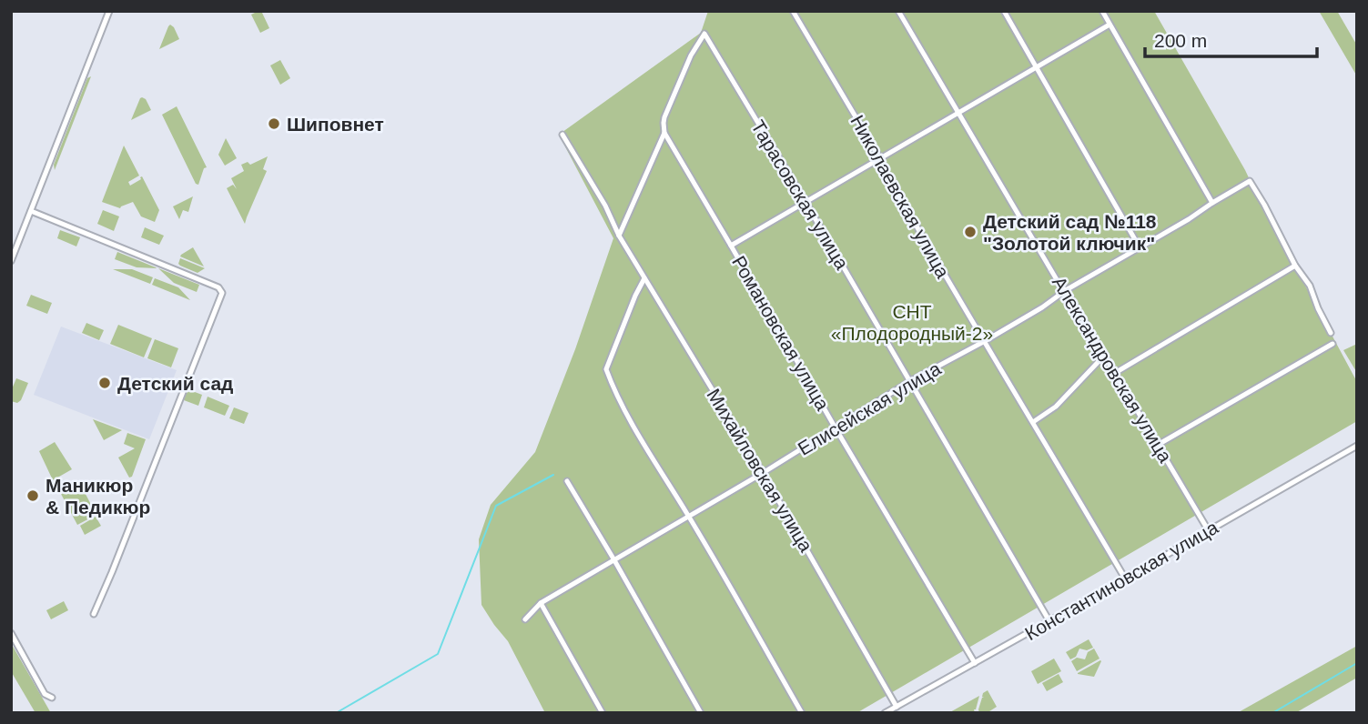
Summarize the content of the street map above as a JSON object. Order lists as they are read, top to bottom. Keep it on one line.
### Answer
{"streets":{"street":["Тарасовская улица","Николаевская улица","Романовская улица","Александровская улица","Елисейская улица","Михайловская улица","Константиновская улица"]},"crossings":[["Тарасовская улица","Романовская улица"],["Тарасовская улица","Елисейская улица"],["Тарасовская улица","Константиновская улица"],["Николаевская улица","Елисейская улица"],["Николаевская улица","Константиновская улица"],["Романовская улица","Елисейская улица"],["Романовская улица","Константиновская улица"],["Александровская улица","Елисейская улица"],["Александровская улица","Константиновская улица"],["Елисейская улица","Михайловская улица"],["Михайловская улица","Константиновская улица"]],"parks":["СНТ «Плодородный-2»"],"places":["Шиповнет","Детский сад №118 \"Золотой ключик\"","Детский сад","Маникюр & Педикюр"],"scale_bar":"200 m"}
